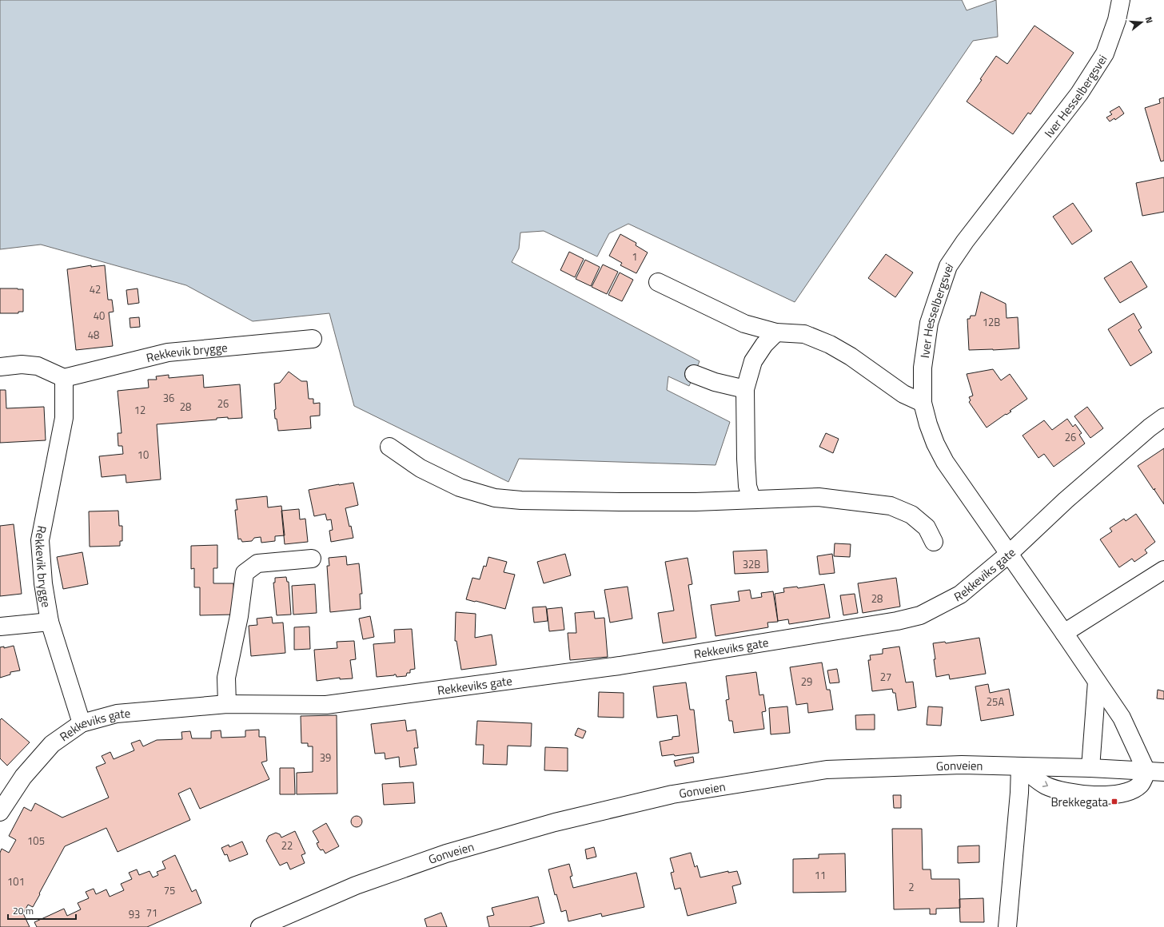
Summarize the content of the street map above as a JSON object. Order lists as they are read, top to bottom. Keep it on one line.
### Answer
{"streets":{"street":["Iver Hesselbergsvei","Rekkevik brygge","Rekkeviks gate","Gonveien"]},"crossings":[["Iver Hesselbergsvei","Rekkeviks gate"],["Iver Hesselbergsvei","Gonveien"],["Rekkevik brygge","Rekkeviks gate"]],"places":{"transit":["Brekkegata"]},"house_numbers":["1","42","40","12B","48","36","26","28","12","26","10","32B","28","27","29","25A","39","105","22","11","101","2","75","71","93"],"scale_bar":"20 m","north":"right"}
